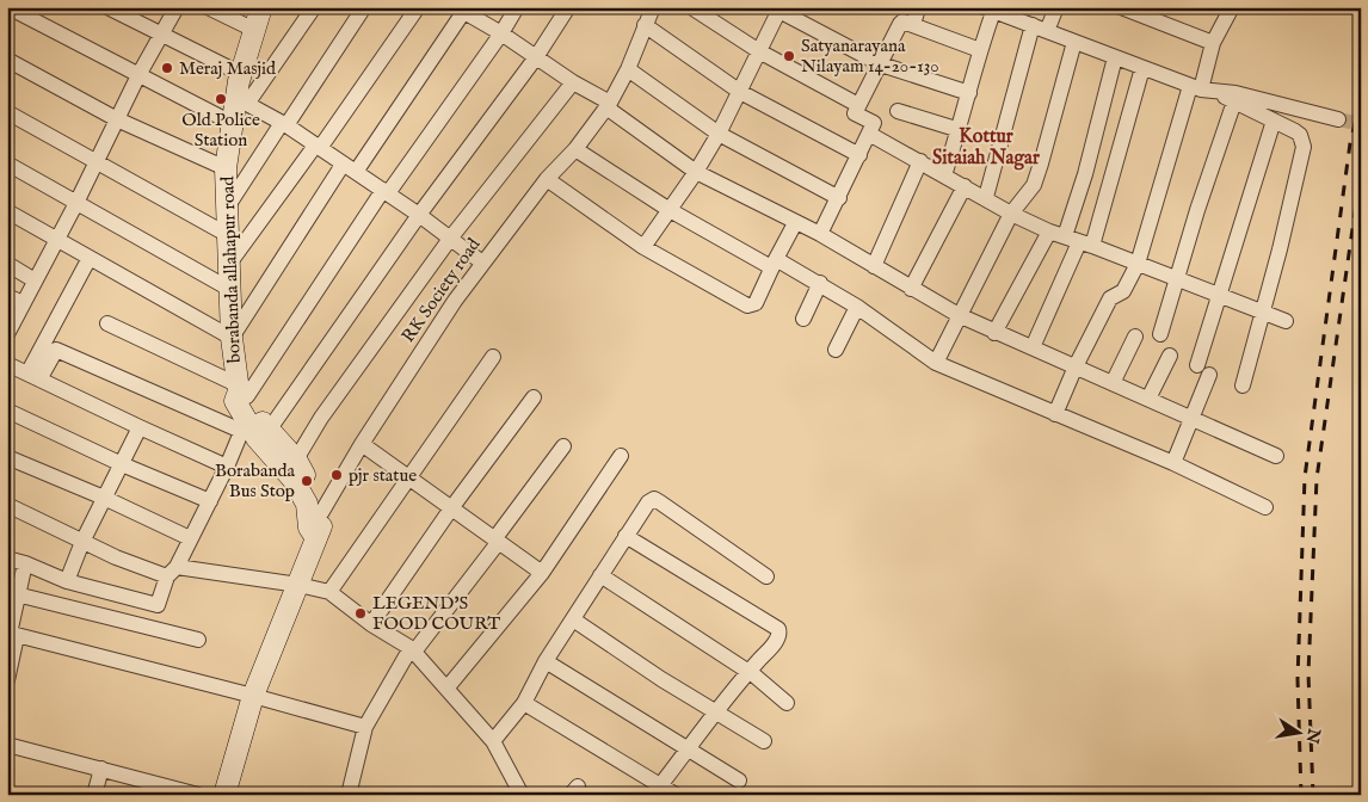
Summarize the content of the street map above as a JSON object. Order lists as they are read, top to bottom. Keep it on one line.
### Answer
{"streets":{"main road":["borabanda allahapur road"],"street":["RK Society road"]},"crossings":[["borabanda allahapur road","RK Society road"]],"districts":["Kottur Sitaiah Nagar"],"places":["Satyanarayana Nilayam 14-20-130","Meraj Masjid","Old Police Station","pjr statue","Borabanda Bus Stop","LEGEND'S FOOD COURT"],"north":"right"}
